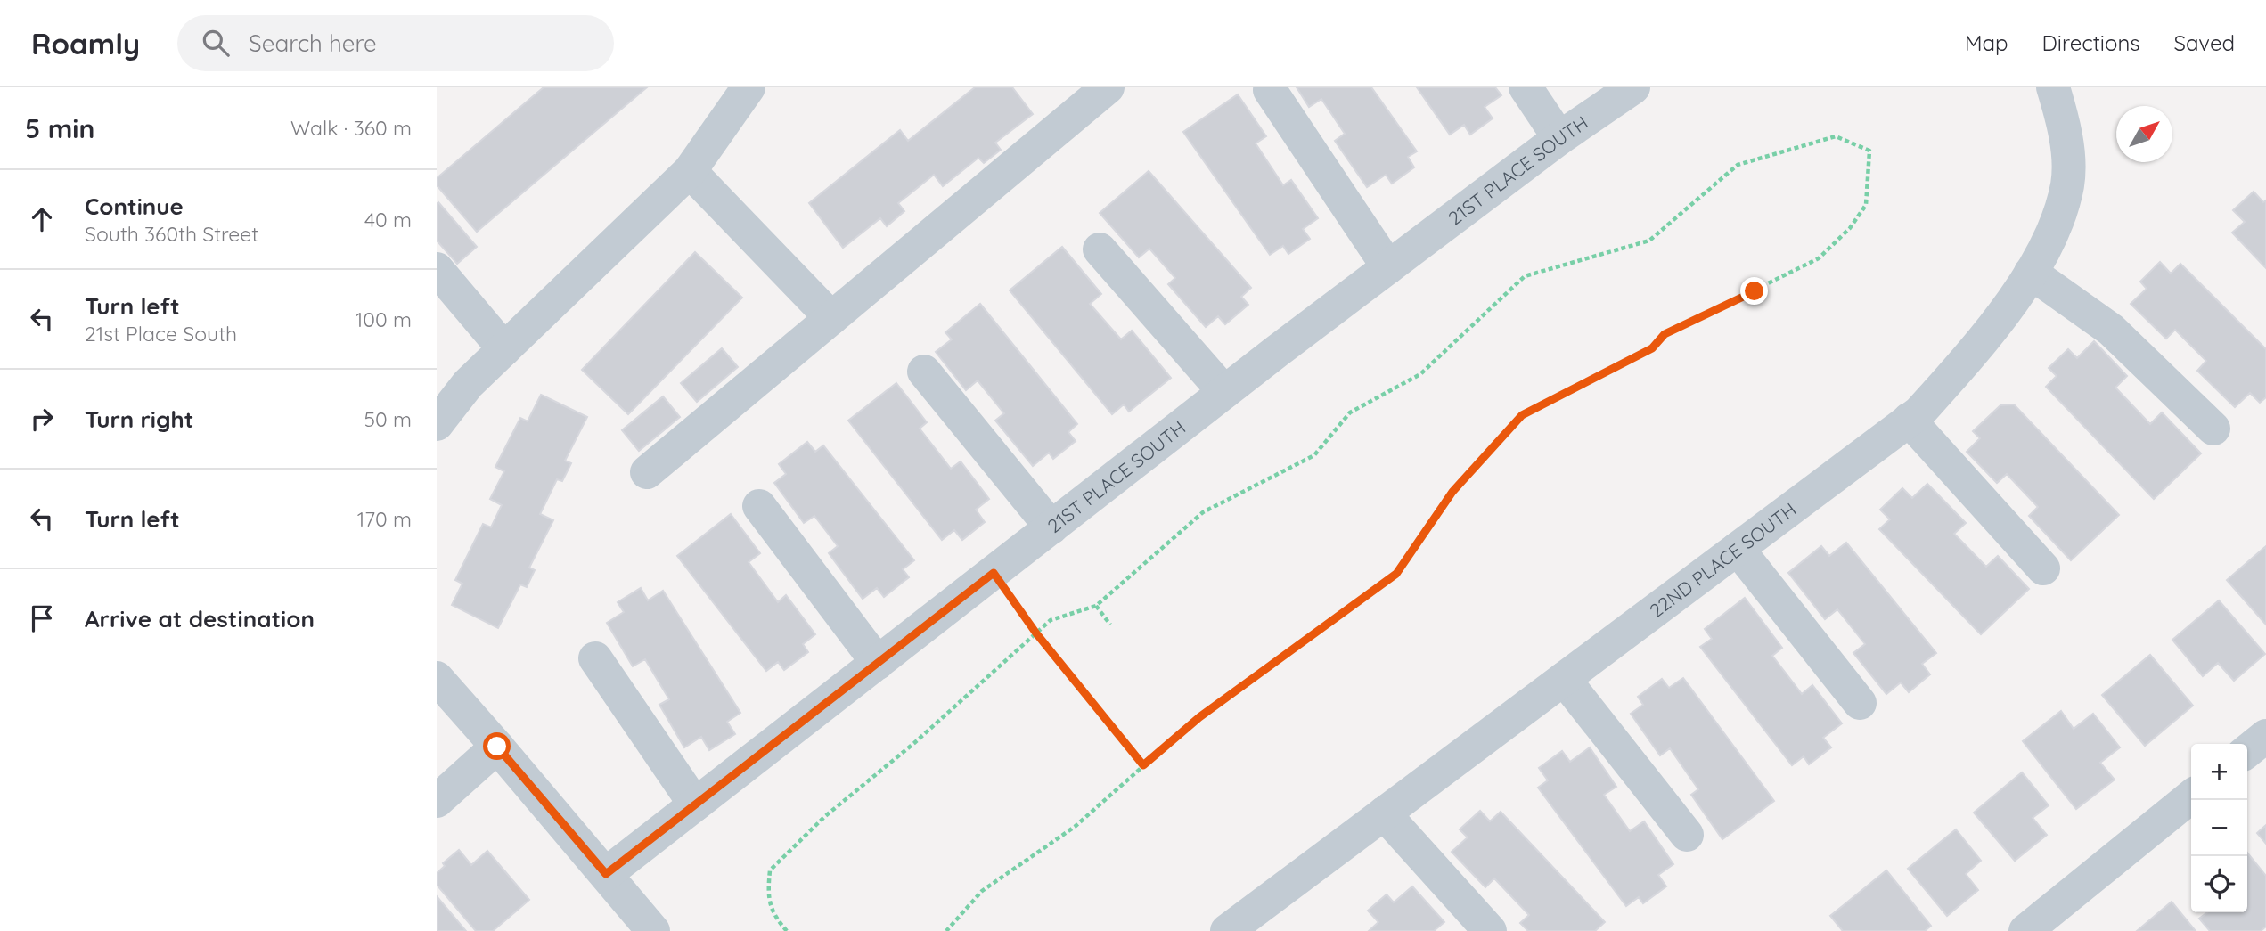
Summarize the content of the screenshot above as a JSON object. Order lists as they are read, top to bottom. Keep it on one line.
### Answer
{"streets":{"street":["21ST PLACE SOUTH","22ND PLACE SOUTH"]},"north":"top right","page":{"header":"Roamly","search":"Search here","nav":["Map","Directions","Saved"],"heading":["5 min","Walk · 360 m"],"list":[["Continue","South 360th Street","40 m"],["Turn left","21st Place South","100 m"],["Turn right","50 m"],["Turn left","170 m"],"Arrive at destination"],"map_buttons":["+","−"]}}
